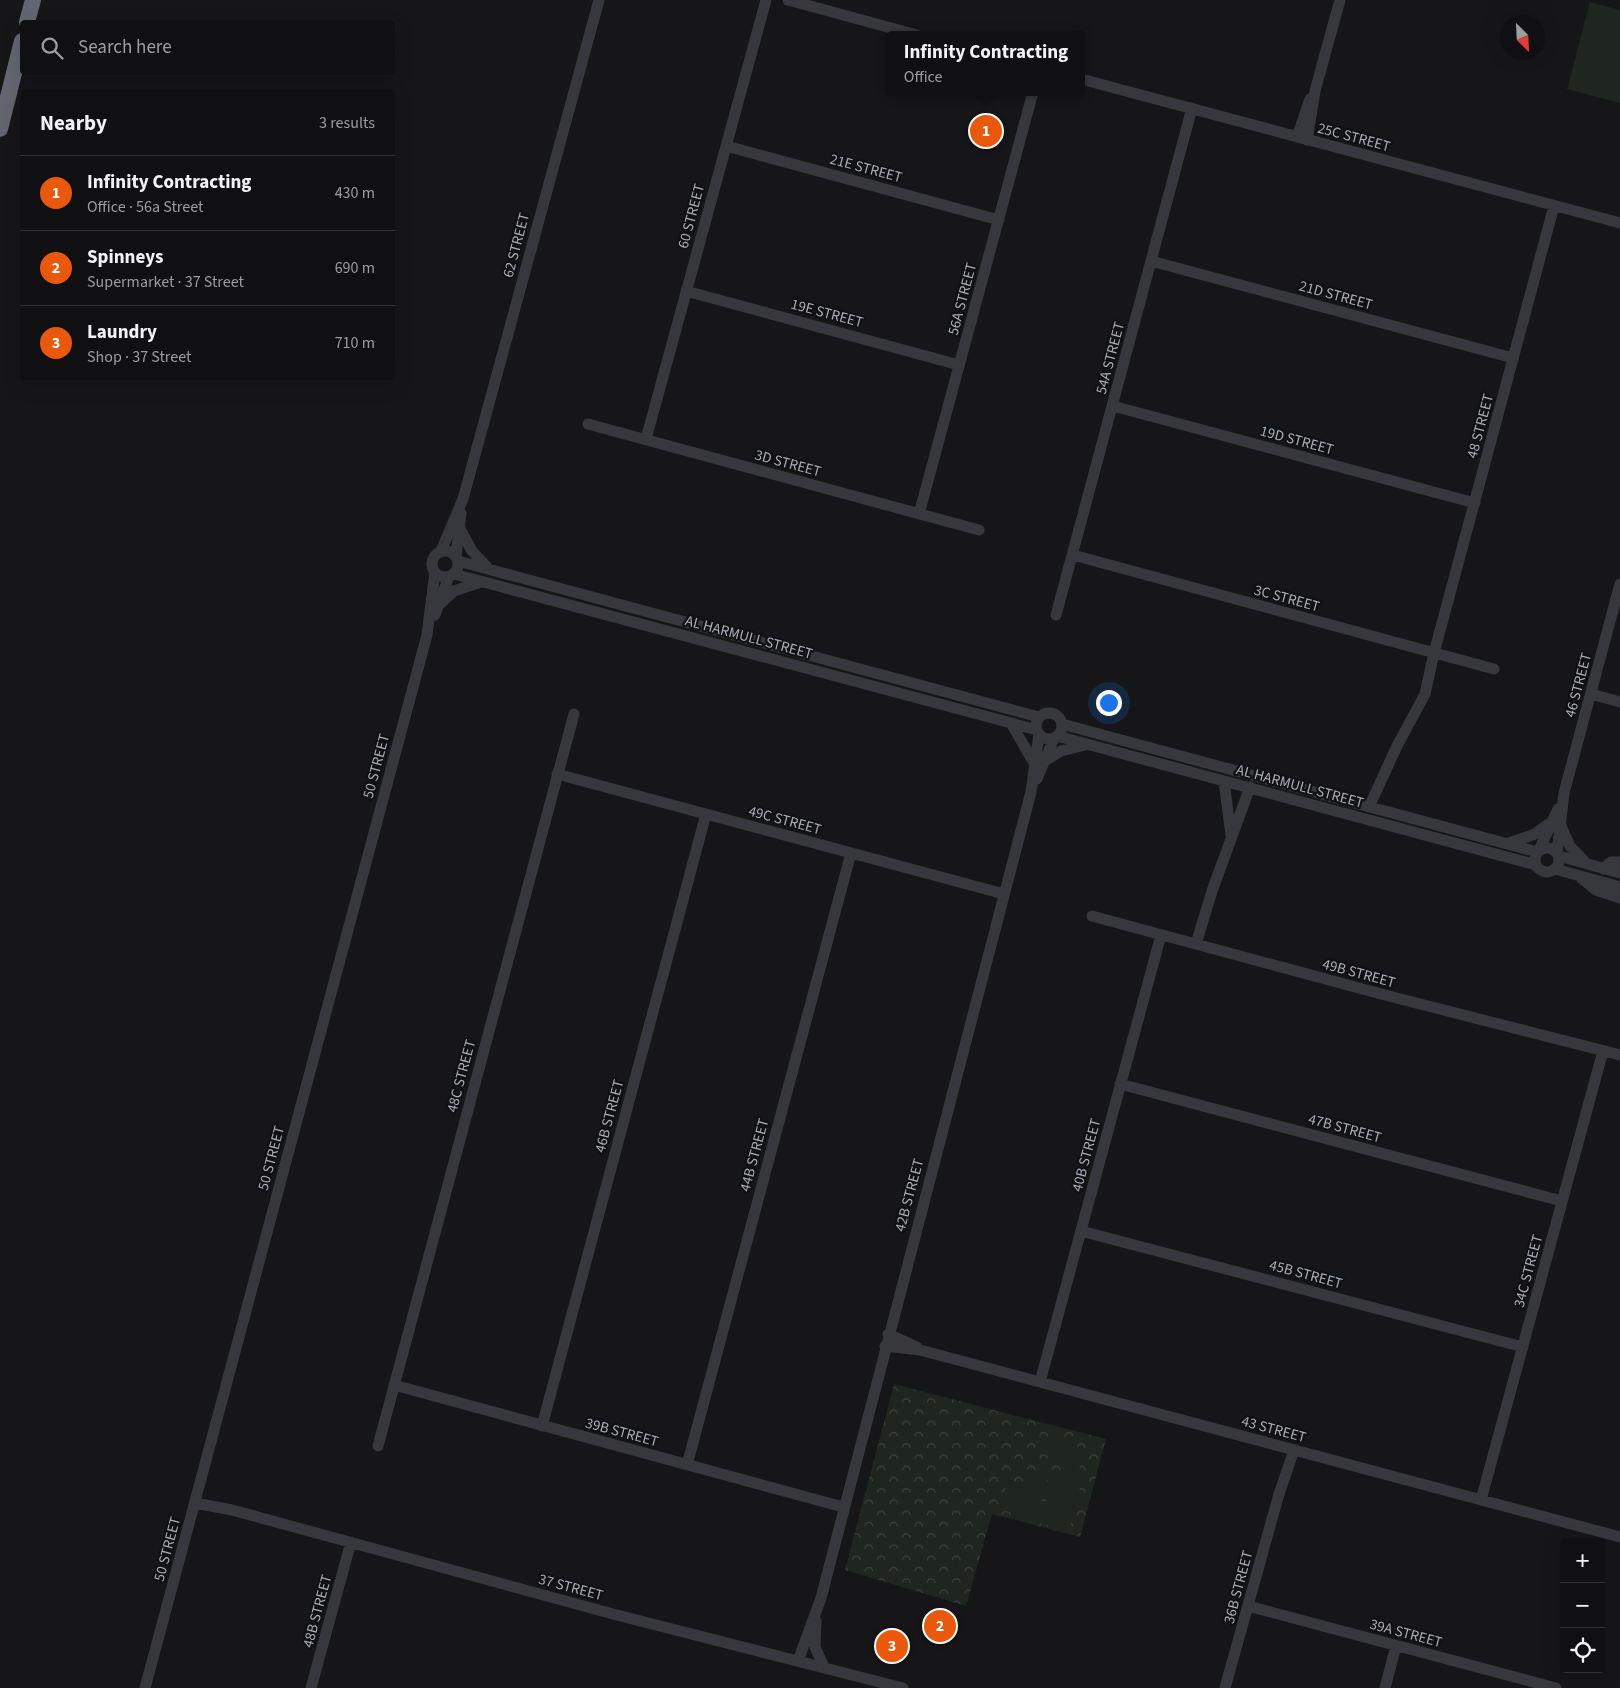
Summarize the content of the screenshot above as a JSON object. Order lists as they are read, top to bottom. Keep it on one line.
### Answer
{"streets":{"street":["25C STREET","21E STREET","60 STREET","62 STREET","21D STREET","56A STREET","19E STREET","54A STREET","48 STREET","19D STREET","3D STREET","3C STREET","AL HARMULL STREET","46 STREET","50 STREET","49C STREET","49B STREET","48C STREET","46B STREET","47B STREET","44B STREET","40B STREET","42B STREET","34C STREET","45B STREET","43 STREET","39B STREET","37 STREET","36B STREET","48B STREET","39A STREET"]},"crossings":[["25C STREET","54A STREET"],["25C STREET","48 STREET"],["21E STREET","60 STREET"],["21E STREET","56A STREET"],["60 STREET","19E STREET"],["60 STREET","3D STREET"],["62 STREET","AL HARMULL STREET"],["62 STREET","50 STREET"],["21D STREET","54A STREET"],["21D STREET","48 STREET"],["56A STREET","19E STREET"],["56A STREET","3D STREET"],["54A STREET","19D STREET"],["54A STREET","3C STREET"],["48 STREET","19D STREET"],["48 STREET","3C STREET"],["48 STREET","AL HARMULL STREET"],["AL HARMULL STREET","46 STREET"],["AL HARMULL STREET","50 STREET"],["AL HARMULL STREET","42B STREET"],["50 STREET","37 STREET"],["49C STREET","48C STREET"],["49C STREET","46B STREET"],["49C STREET","44B STREET"],["49C STREET","42B STREET"],["49B STREET","40B STREET"],["49B STREET","34C STREET"],["48C STREET","39B STREET"],["46B STREET","39B STREET"],["47B STREET","40B STREET"],["47B STREET","34C STREET"],["44B STREET","39B STREET"],["40B STREET","45B STREET"],["40B STREET","43 STREET"],["42B STREET","43 STREET"],["42B STREET","39B STREET"],["42B STREET","37 STREET"],["34C STREET","45B STREET"],["34C STREET","43 STREET"],["43 STREET","36B STREET"],["37 STREET","48B STREET"],["36B STREET","39A STREET"]],"north":"bottom right","page":{"search":"Search here","popup":["Infinity Contracting","Office"],"heading":["Nearby","3 results"],"pins":["1","2","3"],"list":[{"mark":"1","name":"Infinity Contracting","note":"Office · 56a Street","value":"430 m"},{"mark":"2","name":"Spinneys","note":"Supermarket · 37 Street","value":"690 m"},{"mark":"3","name":"Laundry","note":"Shop · 37 Street","value":"710 m"}],"map_buttons":["+","−"]}}
